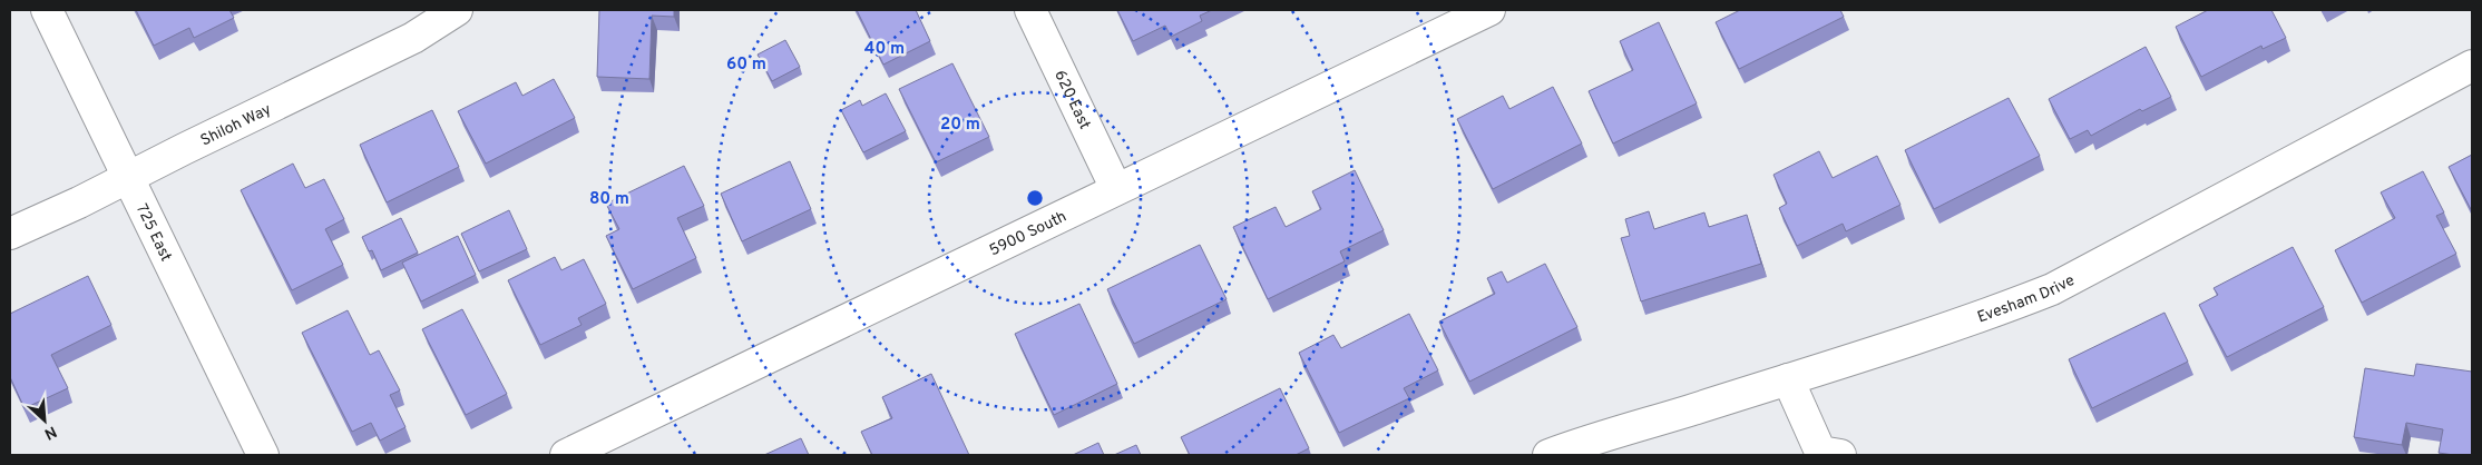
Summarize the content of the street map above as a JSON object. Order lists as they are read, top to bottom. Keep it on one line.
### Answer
{"streets":{"street":["620 East","Shiloh Way","725 East","5900 South","Evesham Drive"]},"crossings":[["620 East","5900 South"],["Shiloh Way","725 East"]],"north":"bottom right","rings":["40 m","60 m","20 m","80 m"]}
